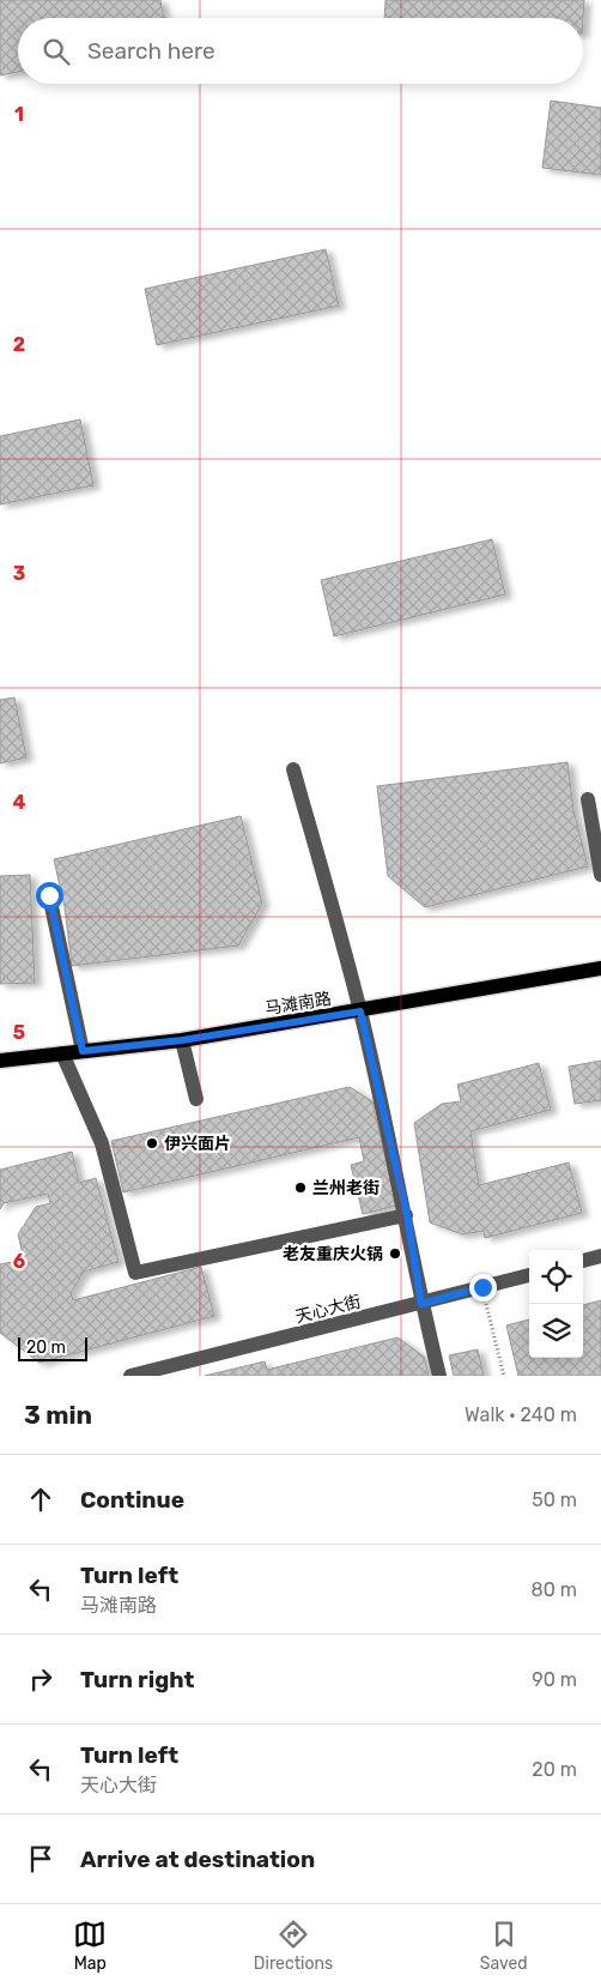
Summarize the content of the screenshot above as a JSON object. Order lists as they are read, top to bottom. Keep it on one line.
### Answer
{"streets":{"main road":["马滩南路"],"street":["天心大街"]},"places":["伊兴面片","兰州老街","老友重庆火锅"],"scale_bar":"20 m","page":{"search":"Search here","scale":"20 m","heading":["3 min","Walk · 240 m"],"list":[["Continue","50 m"],["Turn left","马滩南路","80 m"],["Turn right","90 m"],["Turn left","天心大街","20 m"],"Arrive at destination"],"nav":["Map","Directions","Saved"]},"grid":{"rows":["1","2","3","4","5","6"]}}
